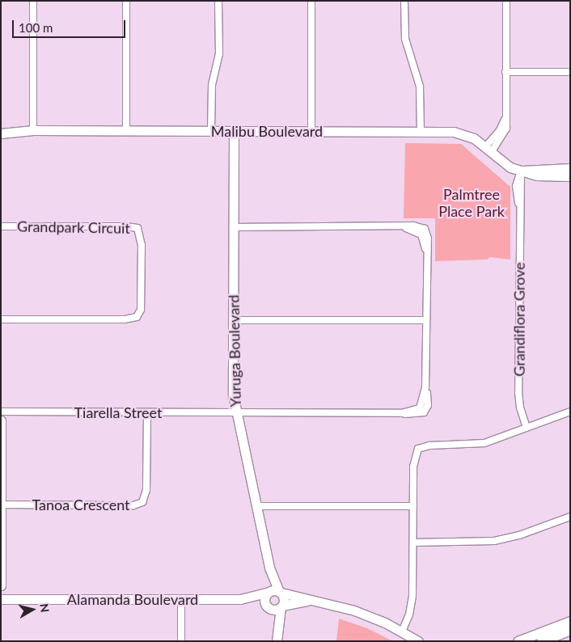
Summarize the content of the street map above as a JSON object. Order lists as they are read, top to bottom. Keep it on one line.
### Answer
{"streets":{"street":["Malibu Boulevard","Grandpark Circuit","Grandiflora Grove","Yuruga Boulevard","Tiarella Street","Tanoa Crescent","Alamanda Boulevard"]},"crossings":[["Malibu Boulevard","Grandiflora Grove"],["Malibu Boulevard","Yuruga Boulevard"],["Yuruga Boulevard","Tiarella Street"],["Yuruga Boulevard","Alamanda Boulevard"],["Tiarella Street","Tanoa Crescent"]],"parks":["Palmtree Place Park"],"scale_bar":"100 m","north":"right"}
